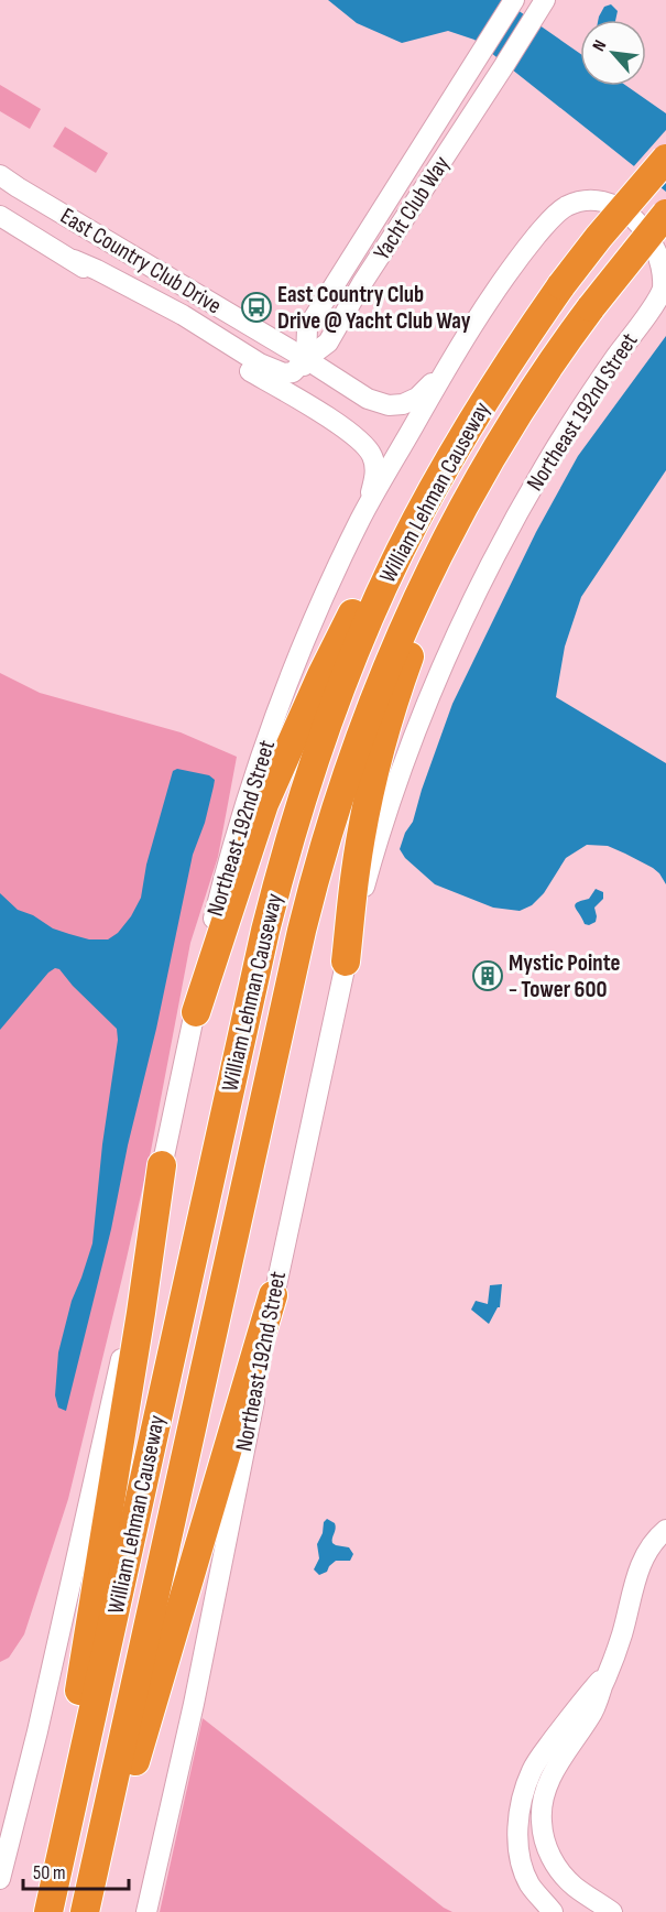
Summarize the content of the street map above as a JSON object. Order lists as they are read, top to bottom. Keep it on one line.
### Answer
{"streets":{"highway":["William Lehman Causeway"],"street":["Yacht Club Way","East Country Club Drive","Northeast 192nd Street"]},"crossings":[["Yacht Club Way","East Country Club Drive"],["East Country Club Drive","Northeast 192nd Street"]],"places":{"bus stop":["East Country Club Drive @ Yacht Club Way"],"building":["Mystic Pointe - Tower 600"]},"scale_bar":"50 m","north":"top left"}
